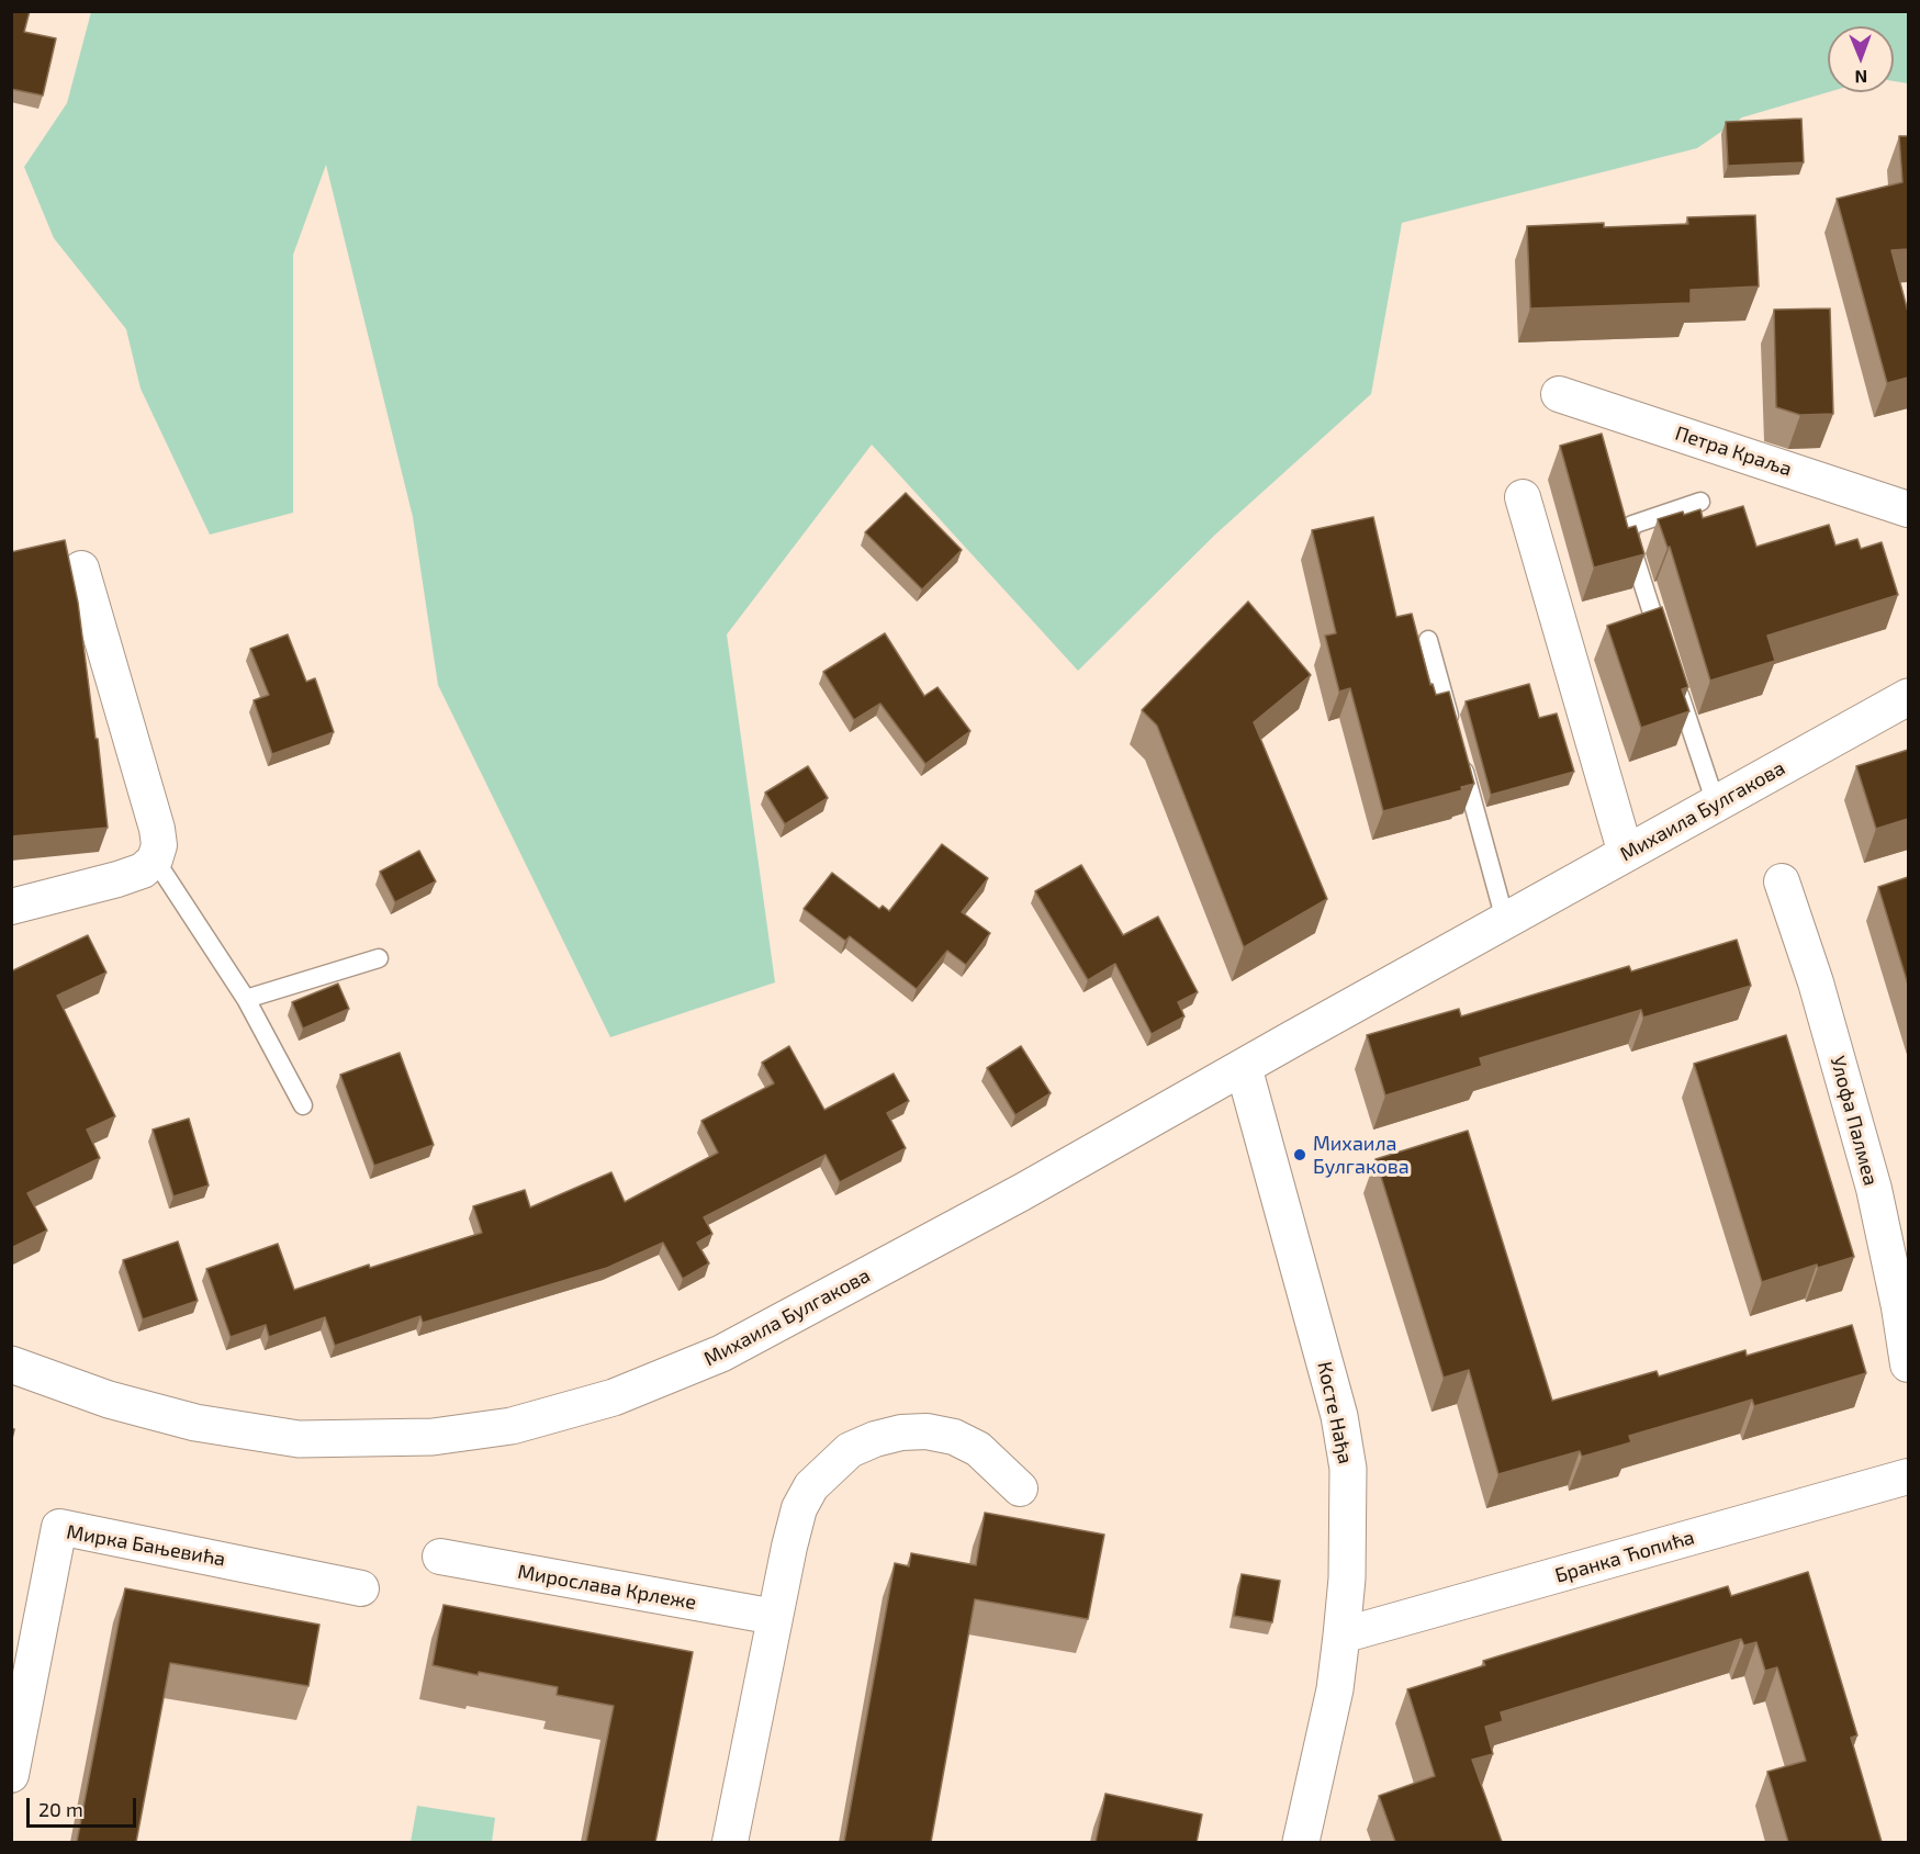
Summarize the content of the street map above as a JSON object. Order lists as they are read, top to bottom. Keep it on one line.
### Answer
{"streets":{"street":["Петра Краља","Михаила Булгакова","Улофа Палмеа","Косте Нађа","Мирка Бањевића","Бранка Ћопића","Мирослава Крлеже"]},"crossings":[["Михаила Булгакова","Косте Нађа"],["Косте Нађа","Бранка Ћопића"]],"places":["Михаила Булгакова"],"scale_bar":"20 m","north":"bottom"}
